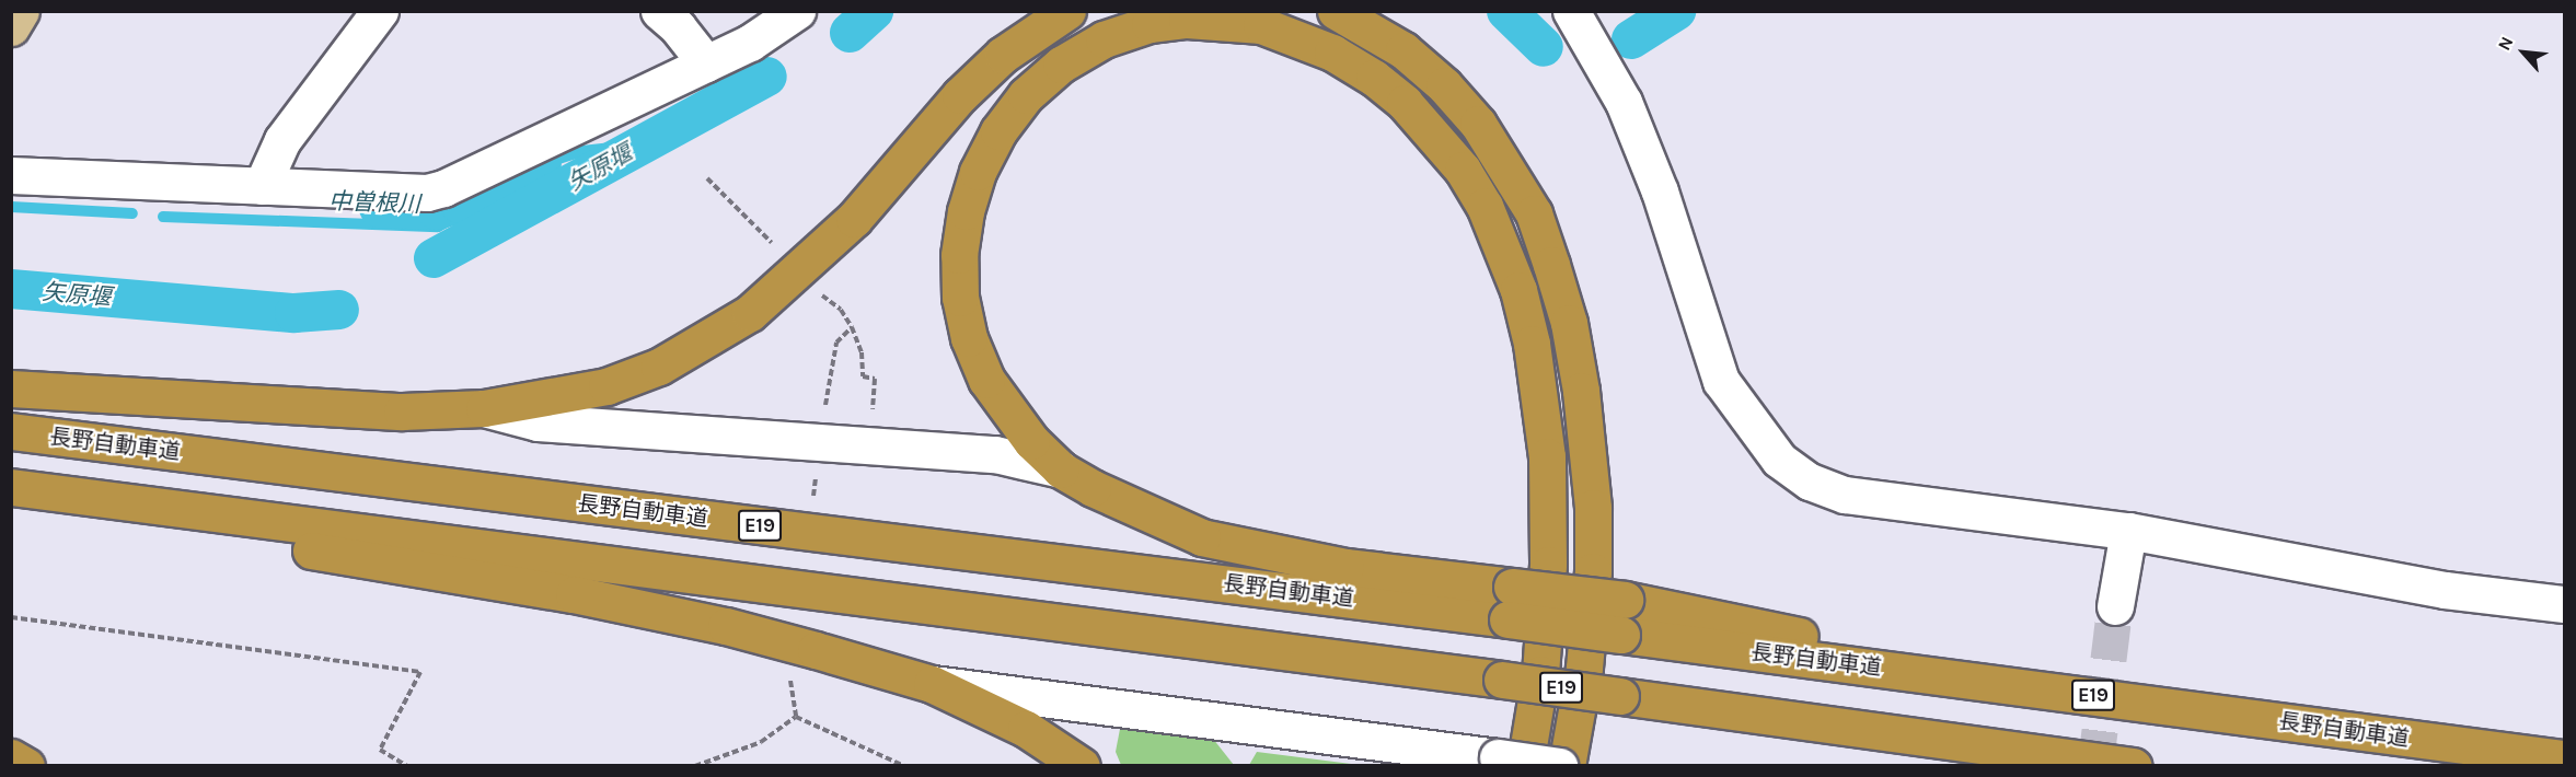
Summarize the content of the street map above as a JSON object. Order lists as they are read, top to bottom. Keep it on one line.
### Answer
{"streets":{"highway":["長野自動車道","E19"]},"water":["矢原堰","中曽根川"],"north":"top left"}
